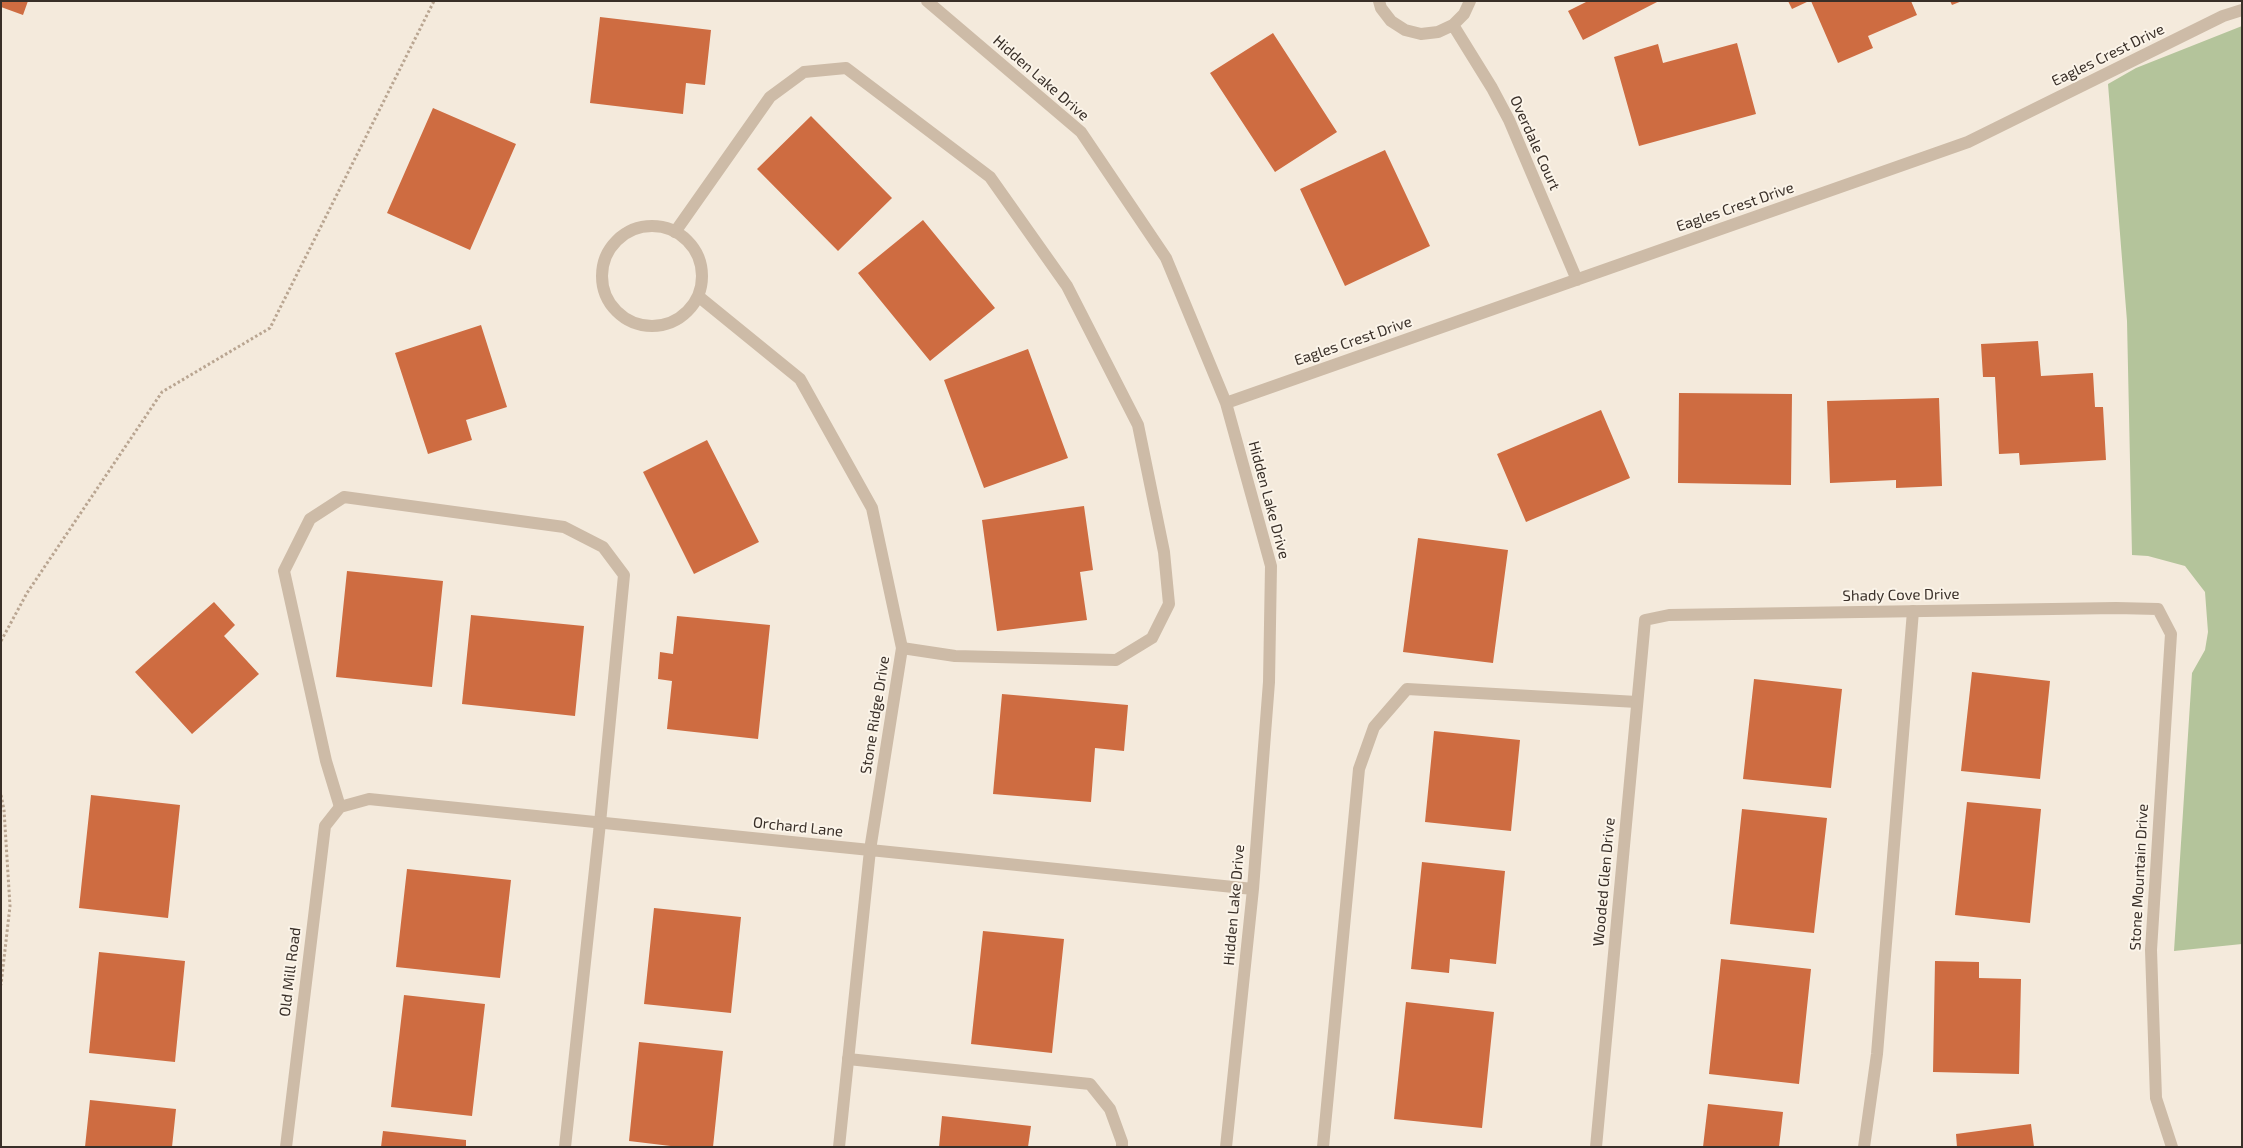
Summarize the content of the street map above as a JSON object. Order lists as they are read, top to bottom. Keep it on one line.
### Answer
{"streets":{"street":["Eagles Crest Drive","Hidden Lake Drive","Overdale Court","Shady Cove Drive","Stone Ridge Drive","Orchard Lane","Stone Mountain Drive","Wooded Glen Drive","Old Mill Road"]},"crossings":[["Eagles Crest Drive","Hidden Lake Drive"],["Eagles Crest Drive","Overdale Court"],["Hidden Lake Drive","Orchard Lane"],["Shady Cove Drive","Stone Mountain Drive"],["Shady Cove Drive","Wooded Glen Drive"],["Stone Ridge Drive","Orchard Lane"],["Orchard Lane","Old Mill Road"]]}
